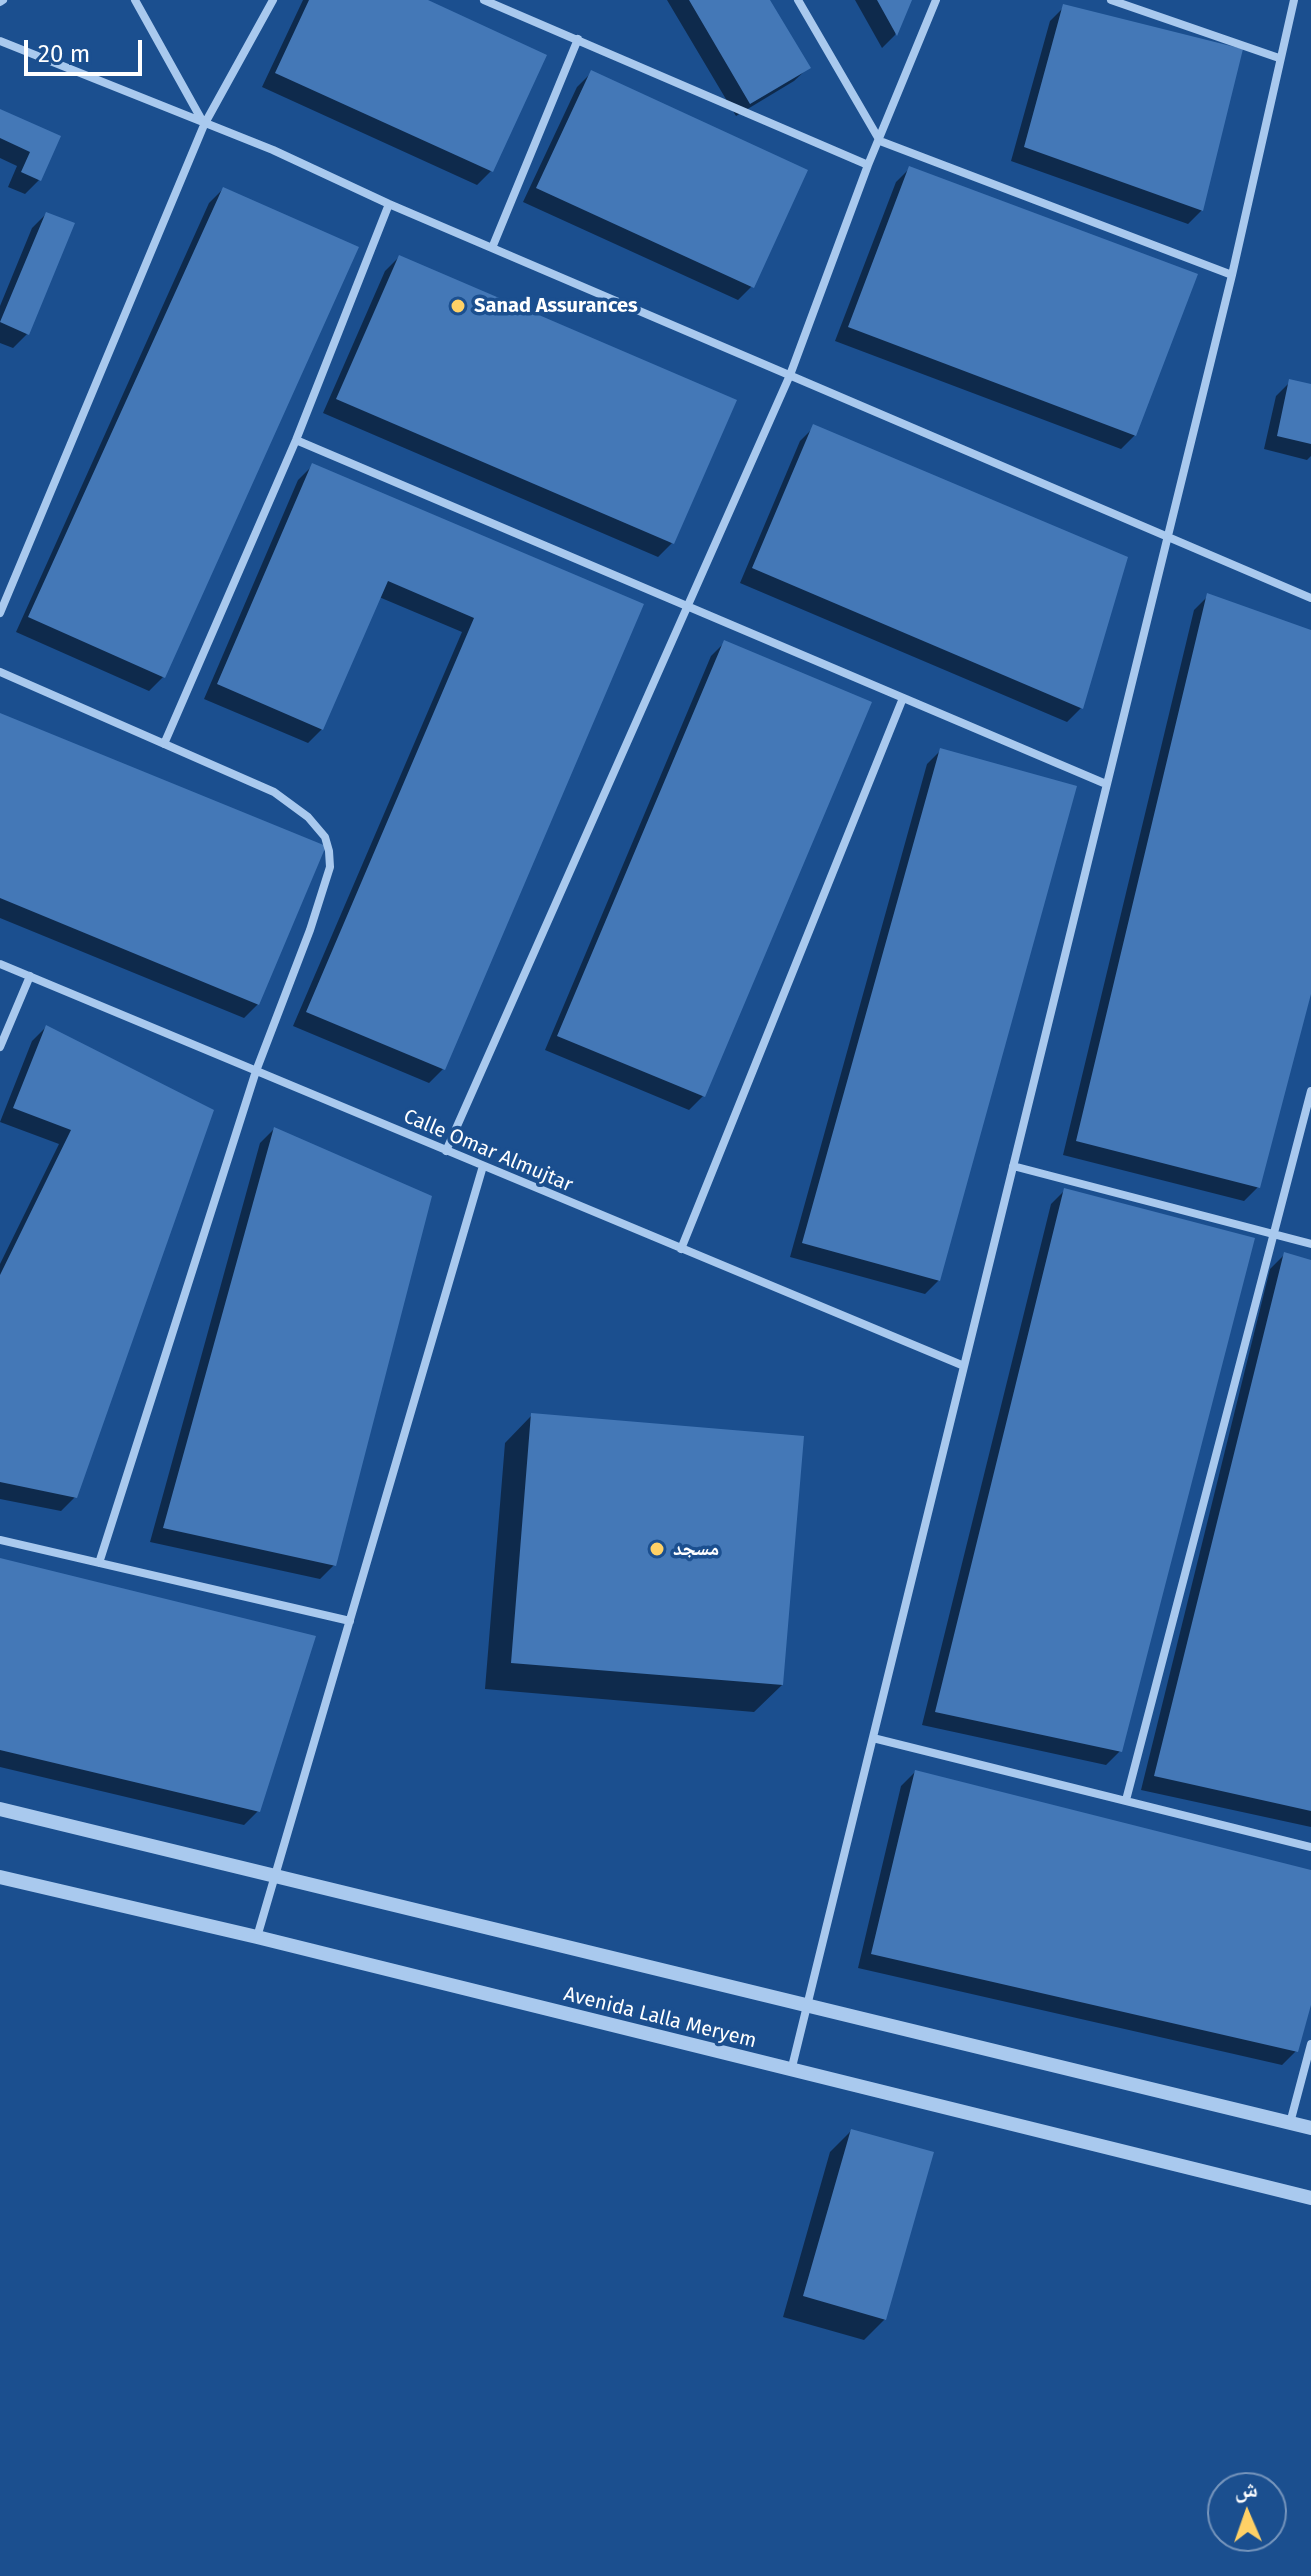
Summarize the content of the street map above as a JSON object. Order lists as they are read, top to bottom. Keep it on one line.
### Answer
{"streets":{"street":["Calle Omar Almujtar","Avenida Lalla Meryem"]},"places":["Sanad Assurances","مسجد"],"scale_bar":"20 m","north":"top"}
